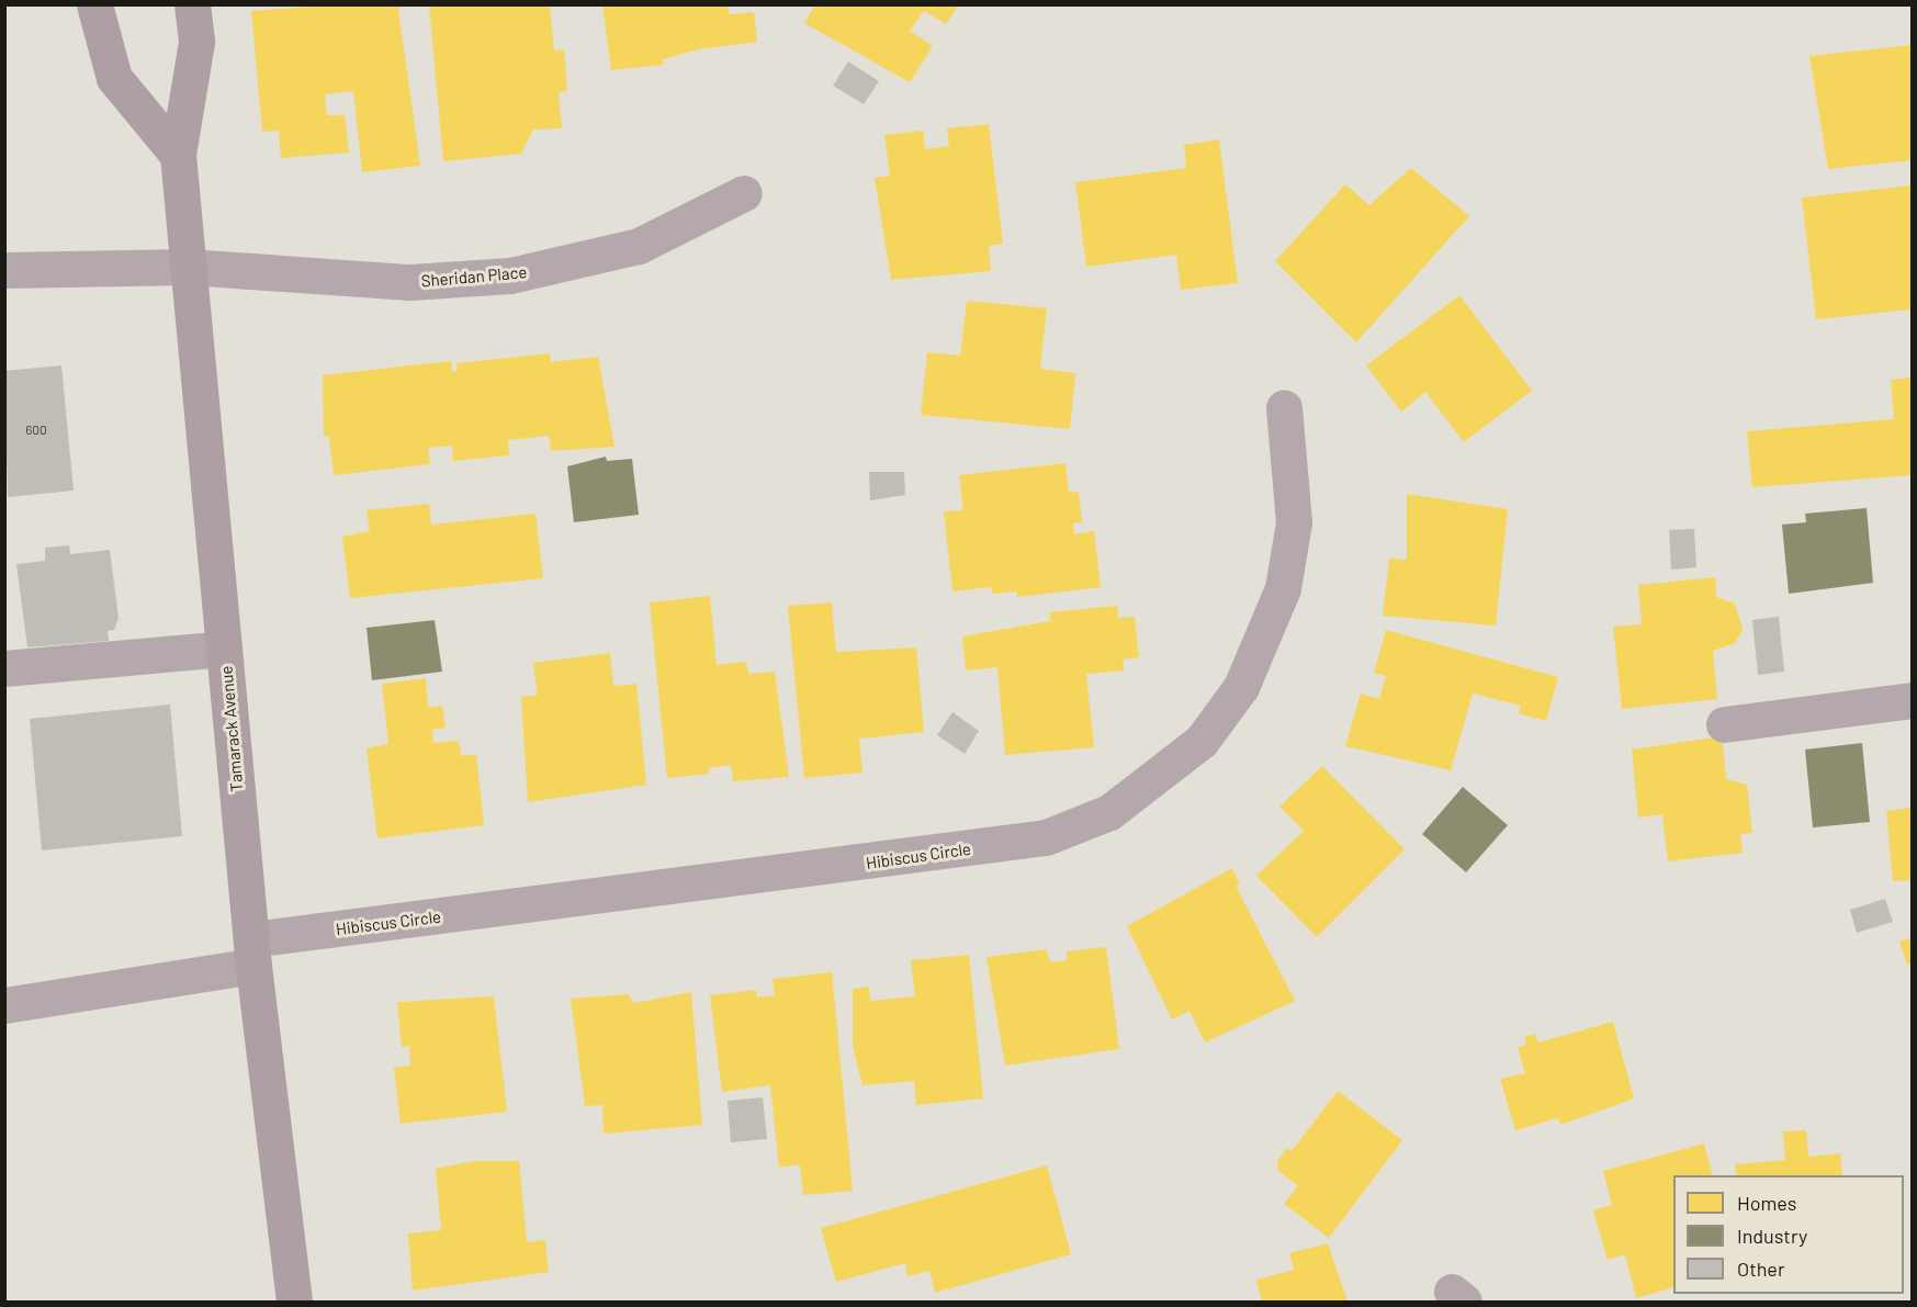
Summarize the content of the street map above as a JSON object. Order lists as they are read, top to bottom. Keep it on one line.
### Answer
{"streets":{"main road":["Tamarack Avenue"],"street":["Sheridan Place","Hibiscus Circle"]},"crossings":[["Sheridan Place","Tamarack Avenue"],["Tamarack Avenue","Hibiscus Circle"]],"house_numbers":["600"],"legend":["Homes","Industry","Other"]}
